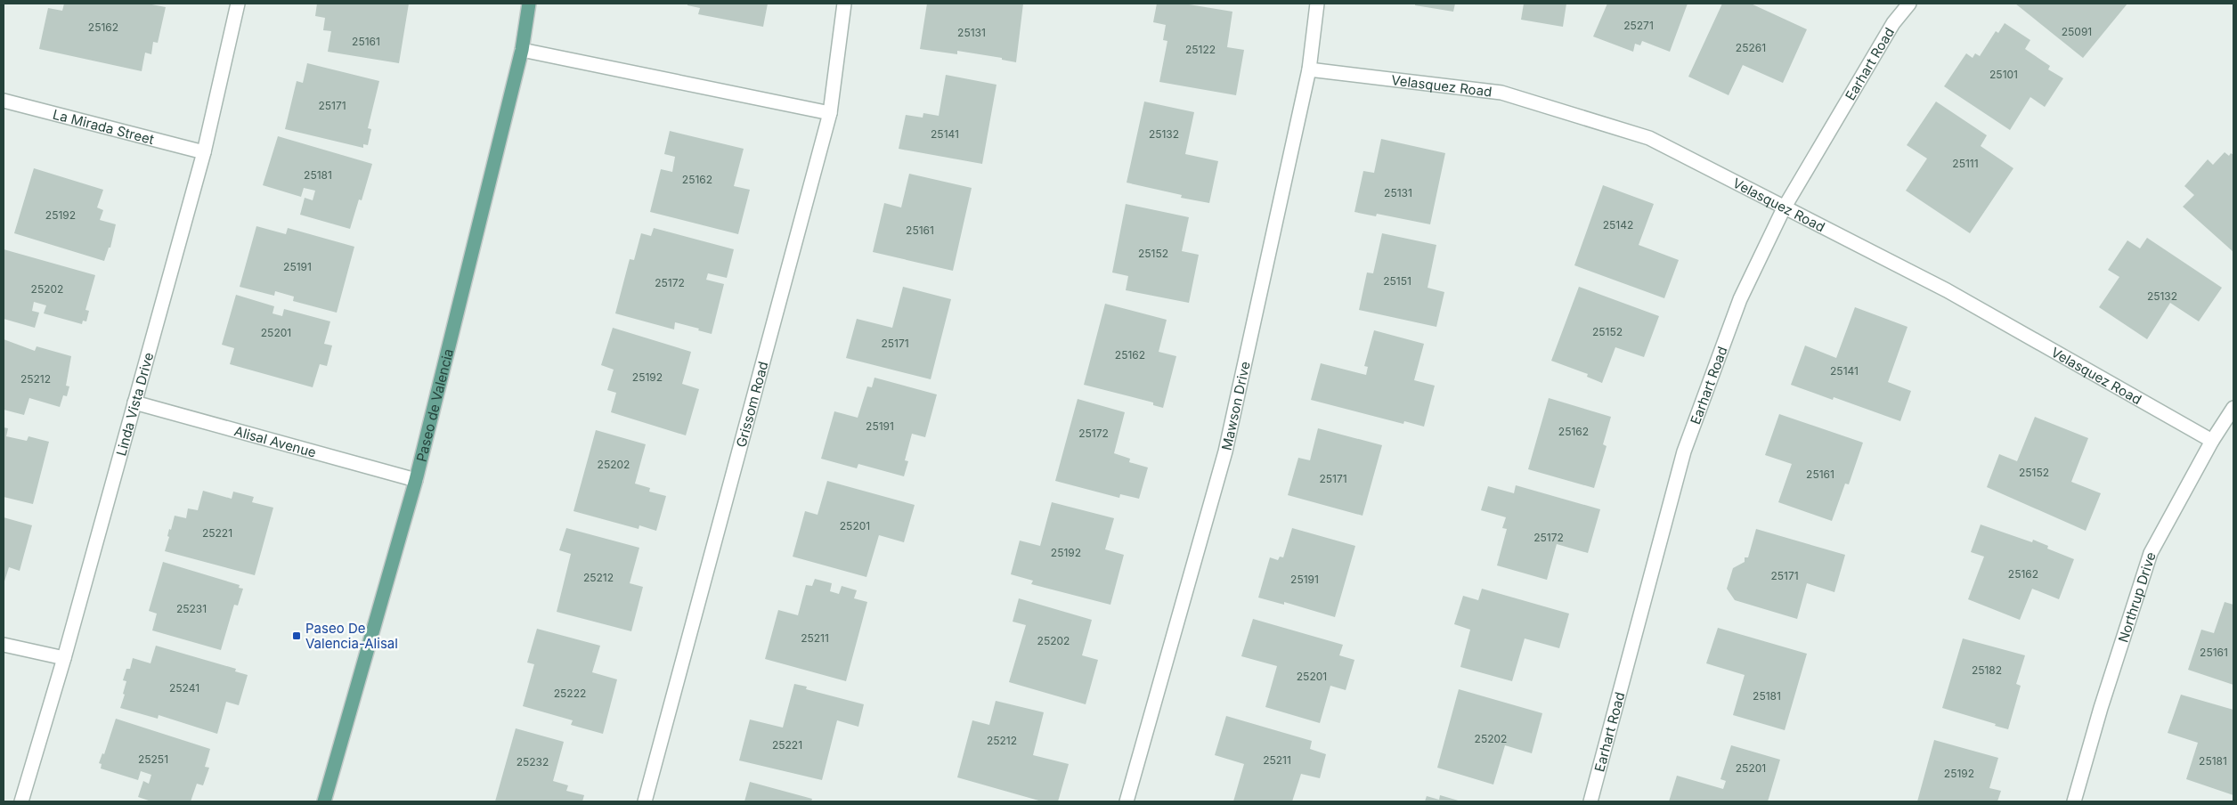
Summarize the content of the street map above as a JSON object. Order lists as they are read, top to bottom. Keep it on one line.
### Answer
{"streets":{"main road":["Paseo de Valencia"],"street":["Earhart Road","Velasquez Road","La Mirada Street","Linda Vista Drive","Grissom Road","Mawson Drive","Alisal Avenue","Northrup Drive"]},"crossings":[["Earhart Road","Velasquez Road"],["Velasquez Road","Mawson Drive"],["Velasquez Road","Northrup Drive"],["La Mirada Street","Linda Vista Drive"],["Linda Vista Drive","Alisal Avenue"],["Paseo de Valencia","Alisal Avenue"]],"places":{"transit":["Paseo De Valencia-Alisal"]},"house_numbers":["25271","25162","25091","25131","25161","25261","25122","25101","25171","25141","25132","25111","25181","25162","25131","25192","25142","25161","25152","25191","25151","25172","25202","25132","25152","25201","25171","25162","25141","25192","25212","25191","25162","25172","25202","25152","25161","25171","25201","25221","25172","25192","25162","25171","25212","25191","25231","25211","25202","25161","25182","25201","25241","25222","25181","25202","25212","25221","25251","25211","25181","25232","25201","25192"]}
